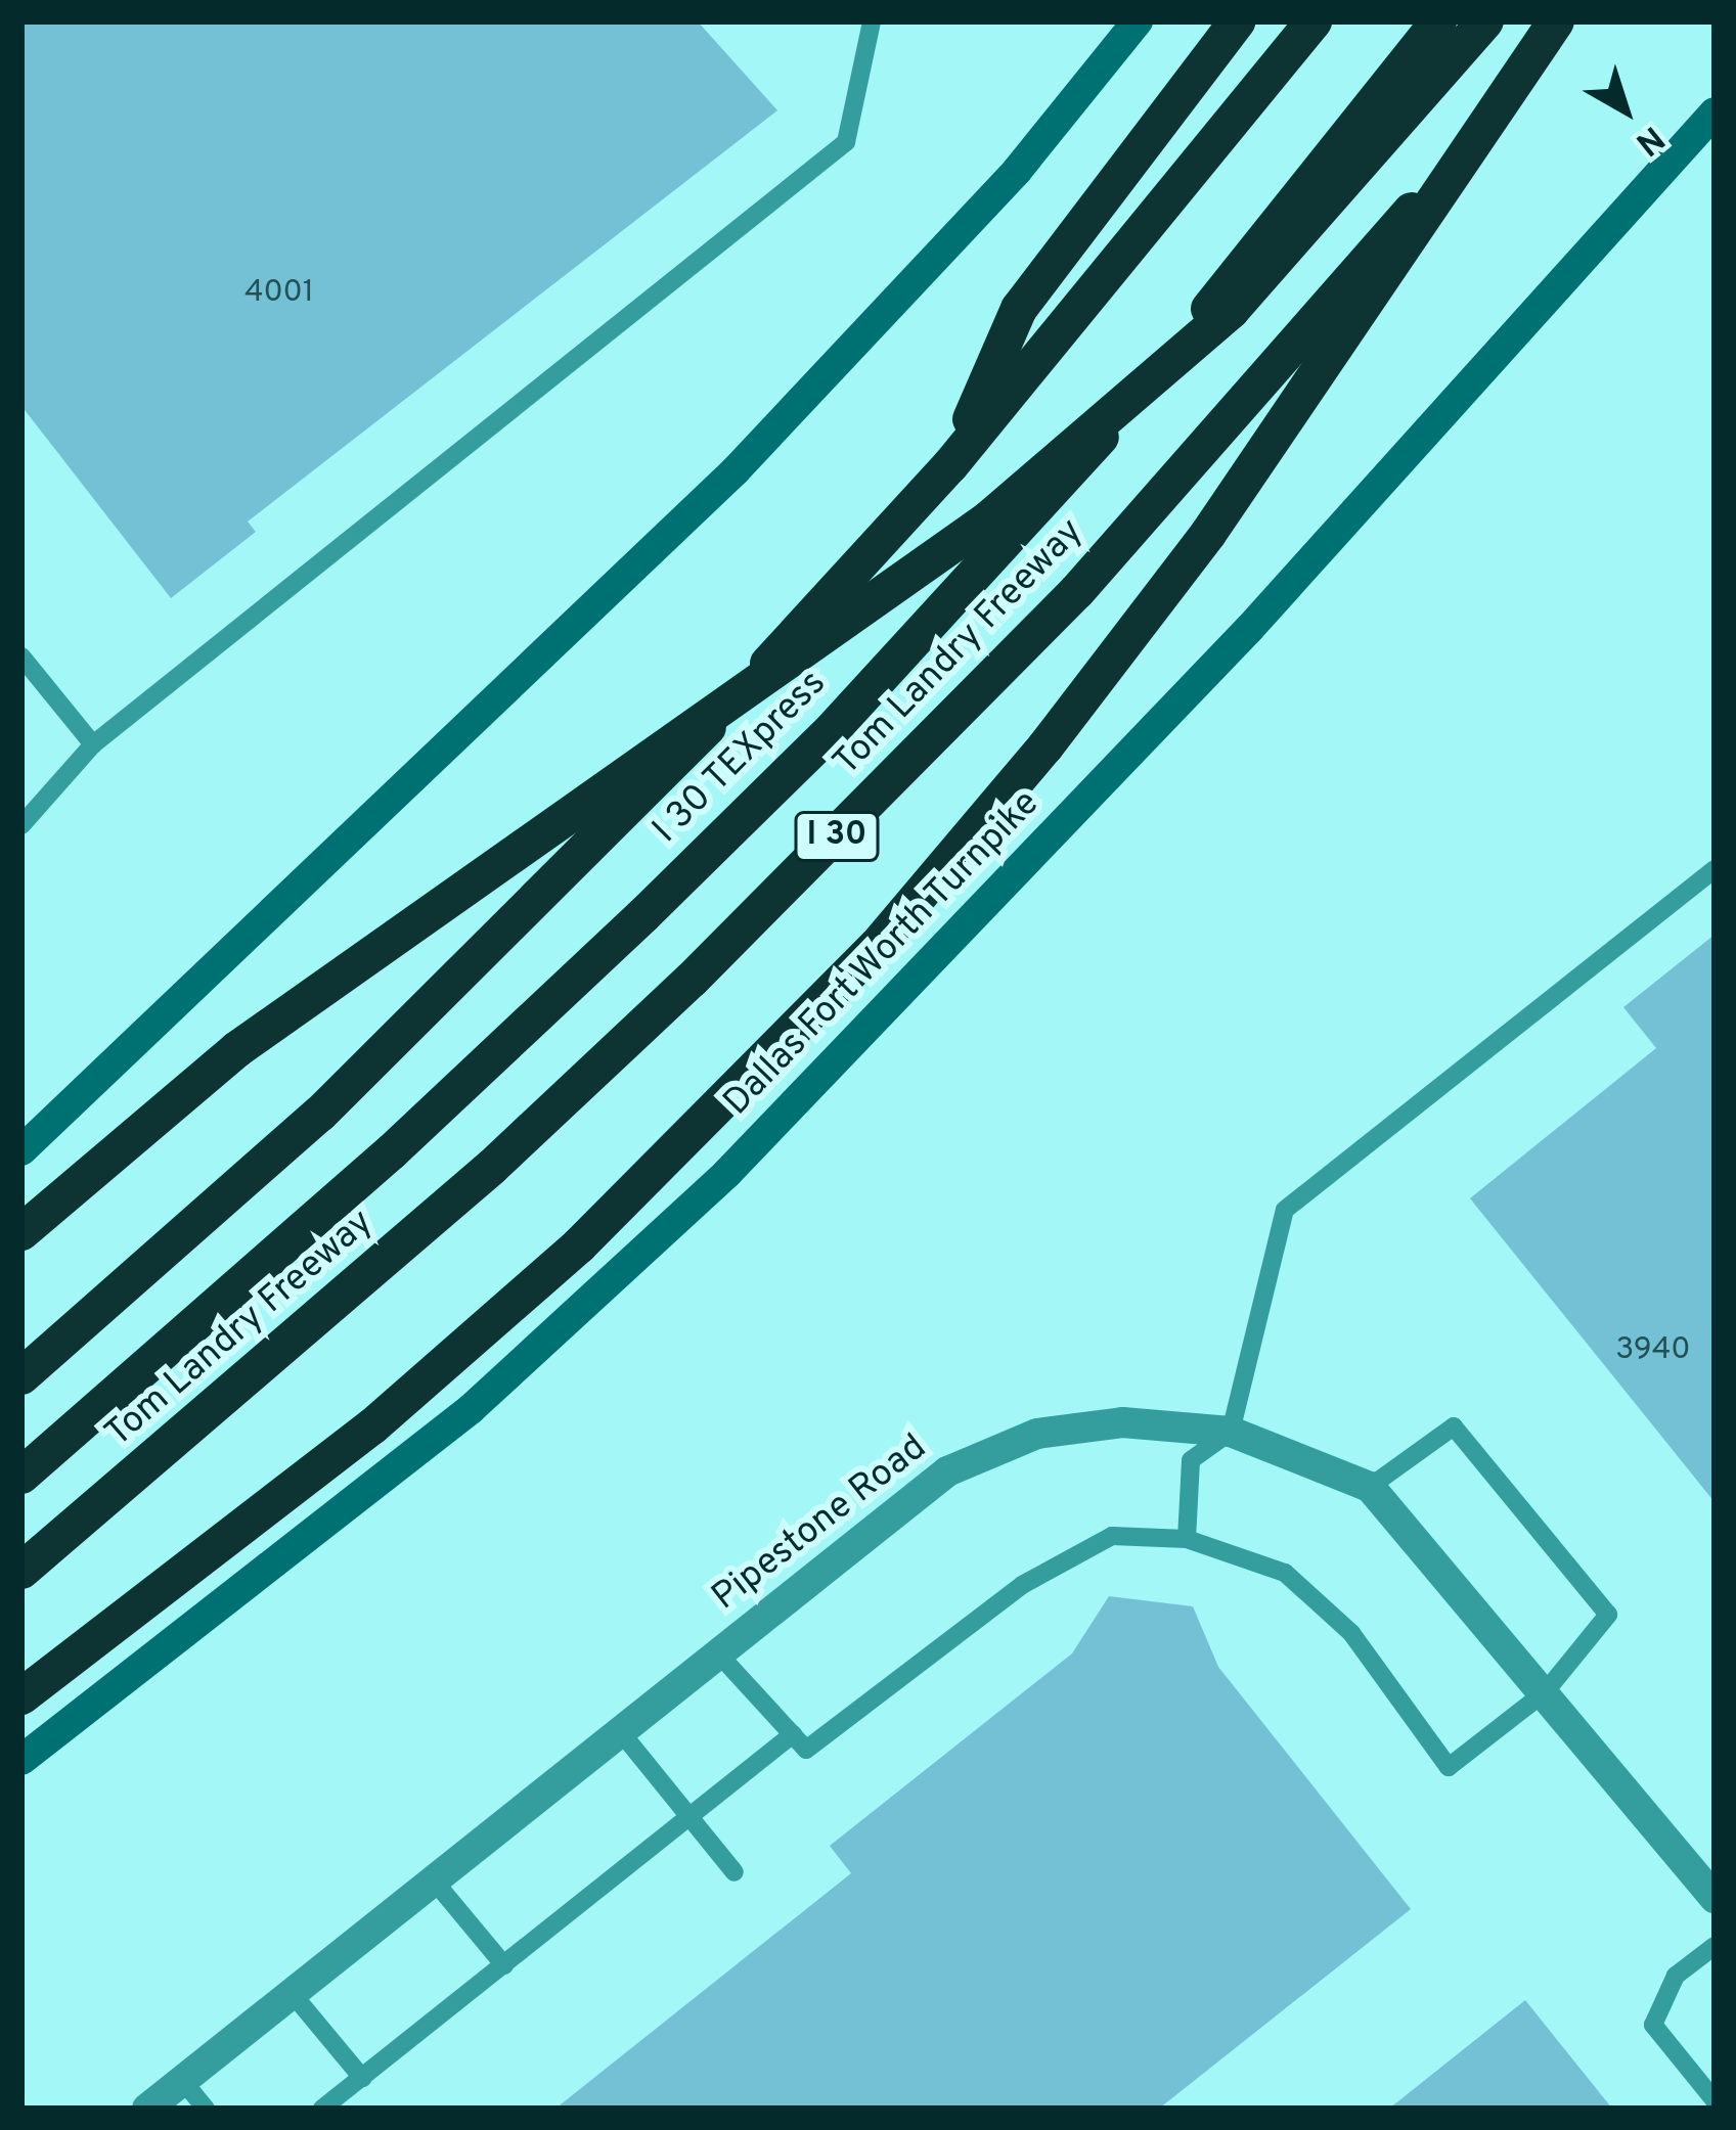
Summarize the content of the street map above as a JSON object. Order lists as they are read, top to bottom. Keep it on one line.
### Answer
{"streets":{"highway":["Tom Landry Freeway","I 30 TEXpress","I 30"],"main road":["Dallas Fort Worth Turnpike"],"street":["Pipestone Road"]},"house_numbers":["4001","3940"],"north":"bottom right"}
